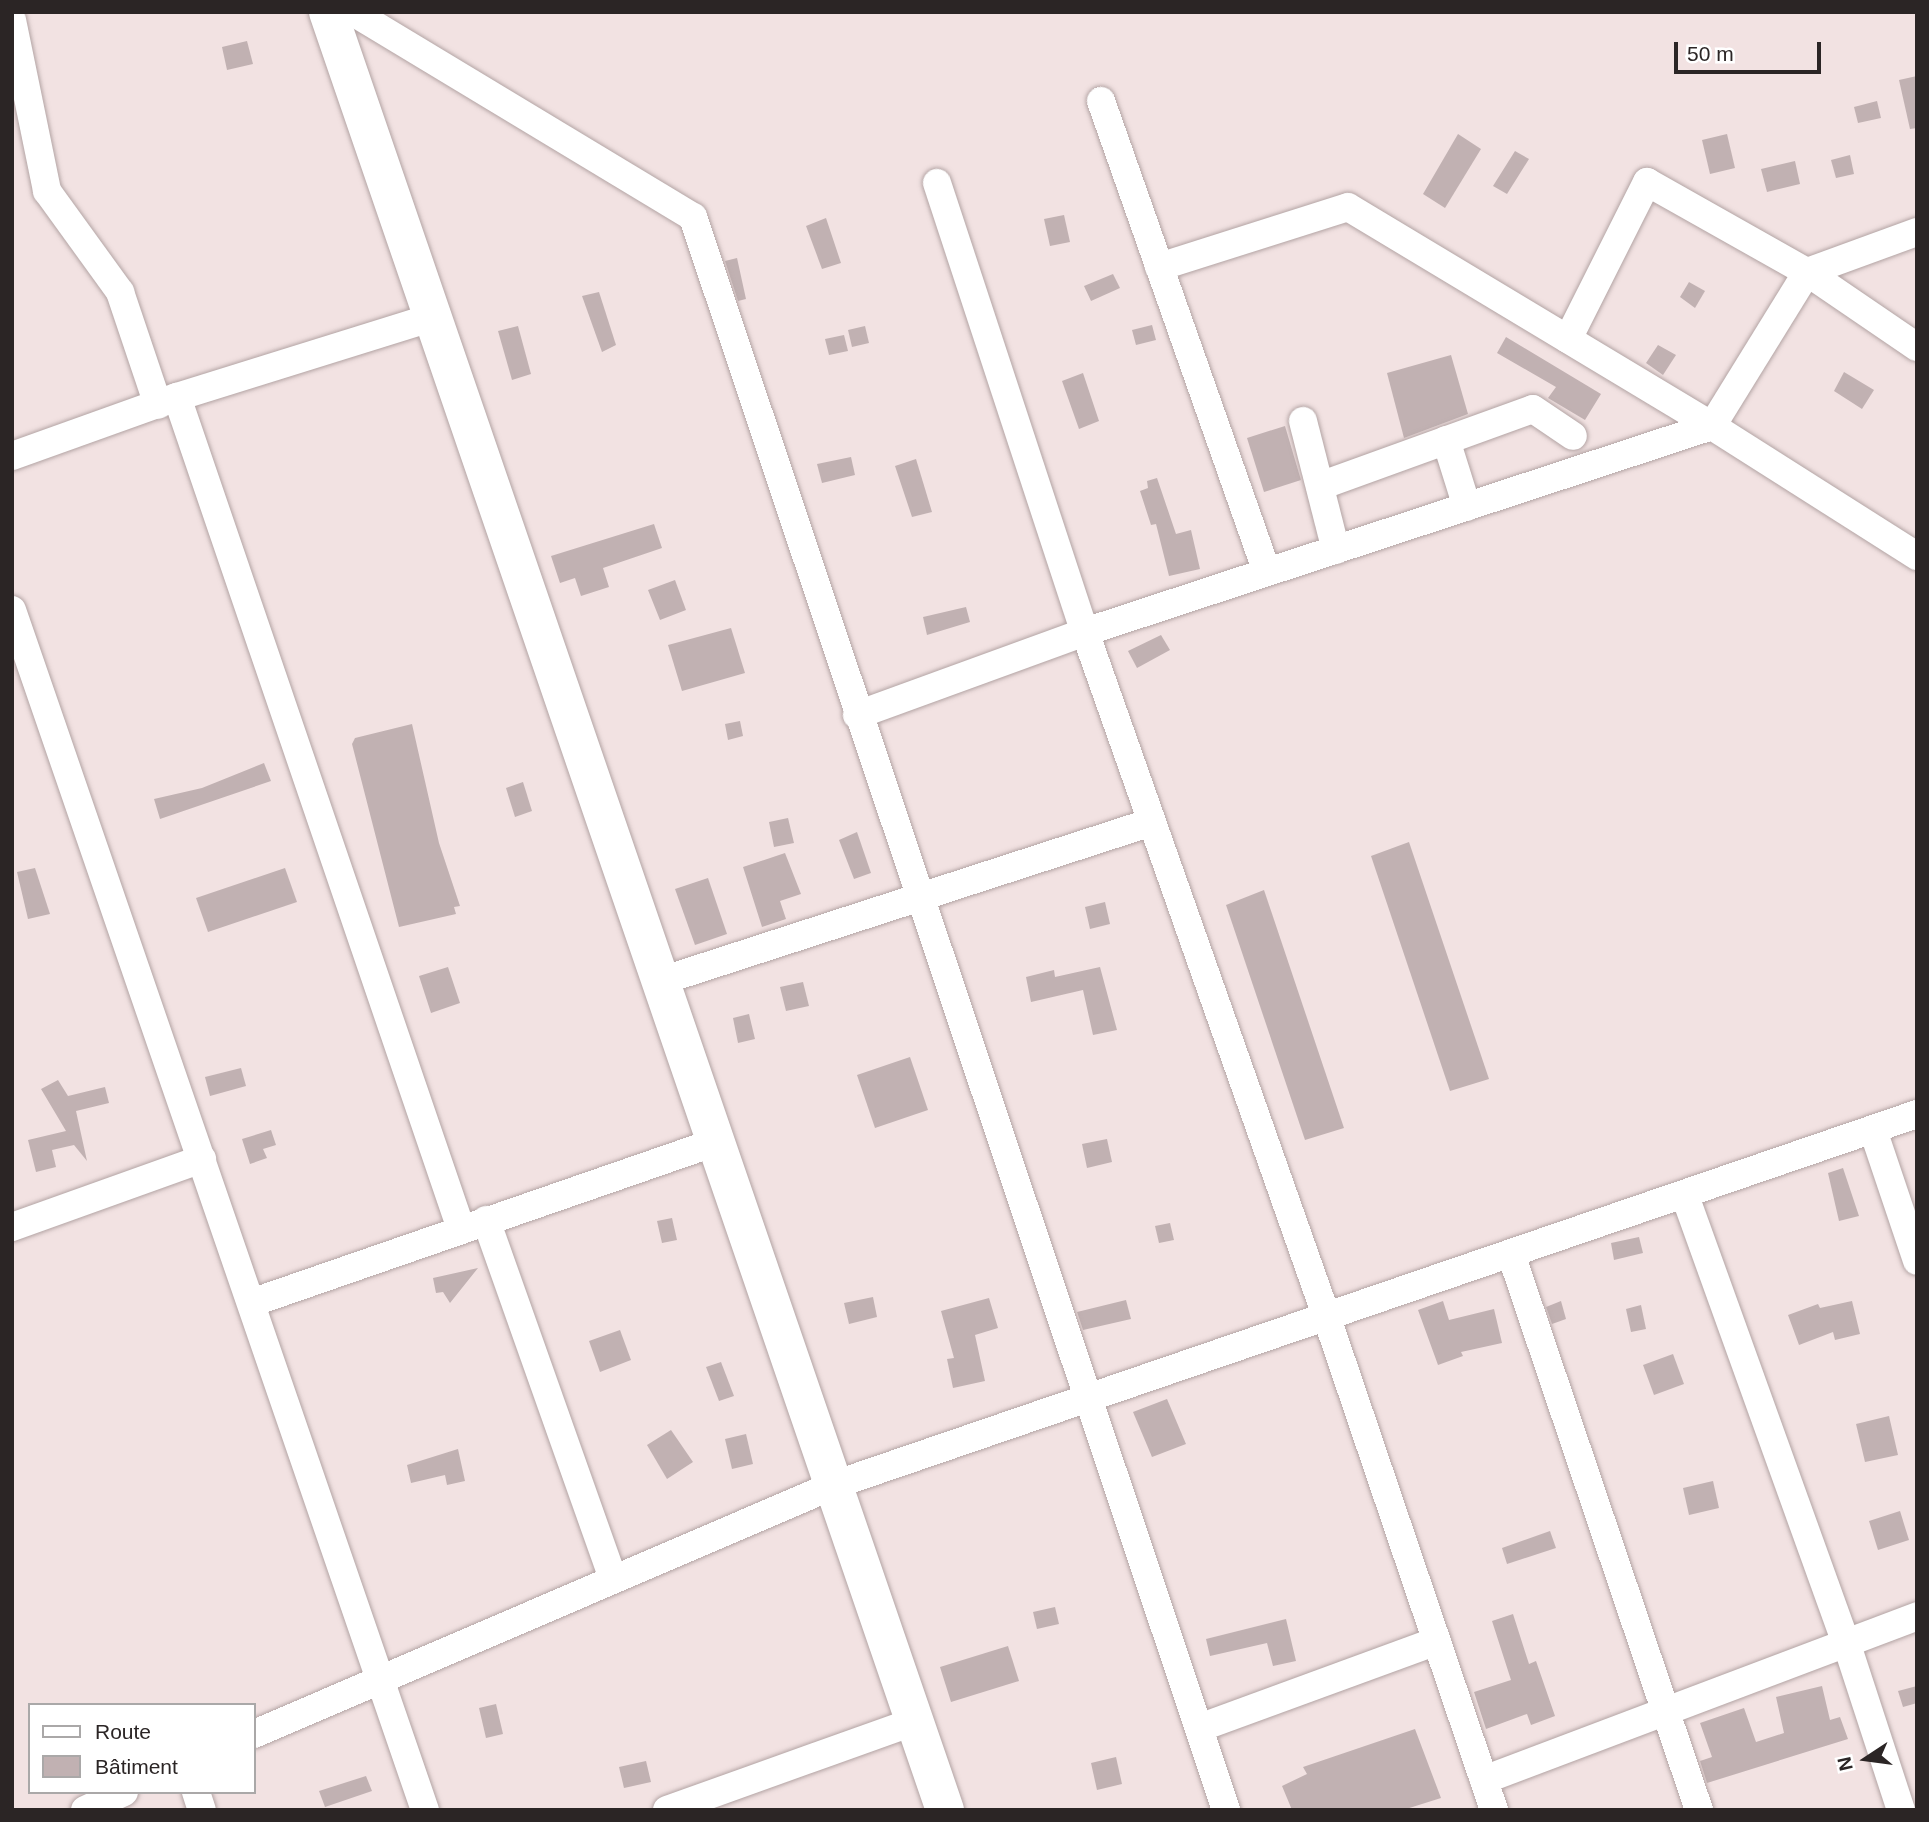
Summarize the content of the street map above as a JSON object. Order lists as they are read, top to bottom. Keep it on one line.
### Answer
{"legend":["Route","Bâtiment"],"scale_bar":"50 m","north":"left"}
